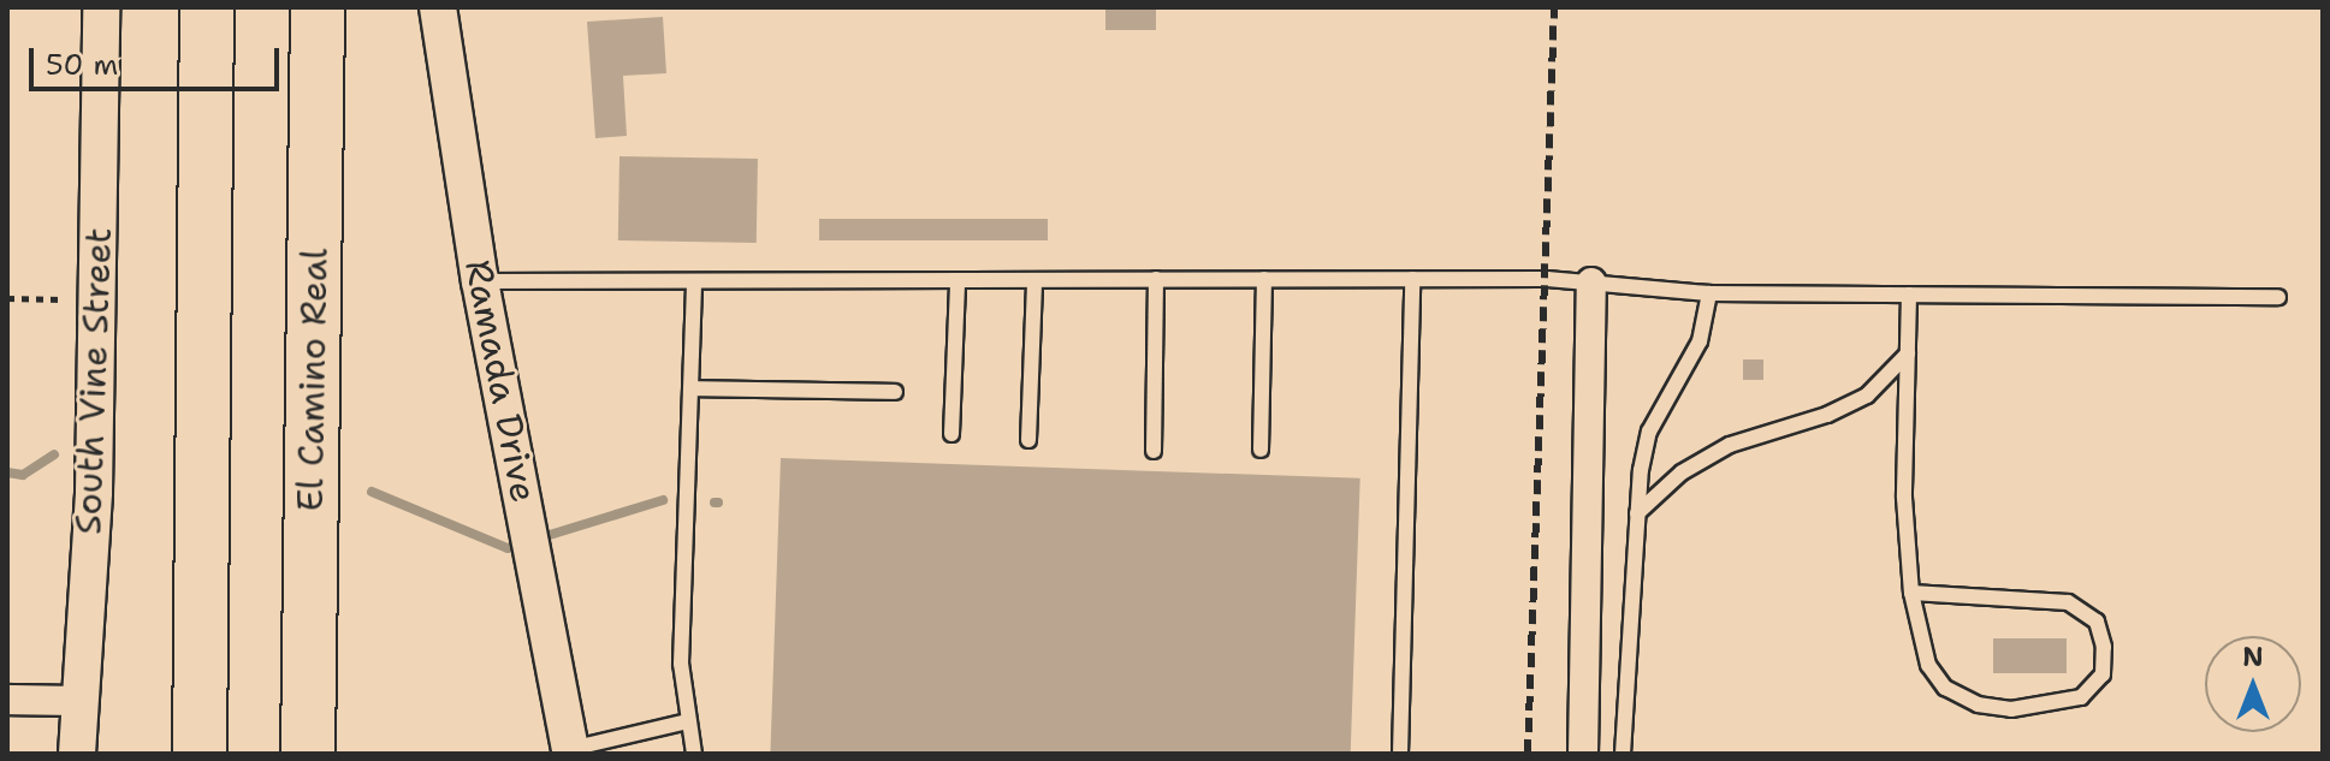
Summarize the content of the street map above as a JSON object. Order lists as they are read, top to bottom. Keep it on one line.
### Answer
{"streets":{"highway":["El Camino Real"],"street":["South Vine Street","Ramada Drive"]},"scale_bar":"50 m","north":"top"}
